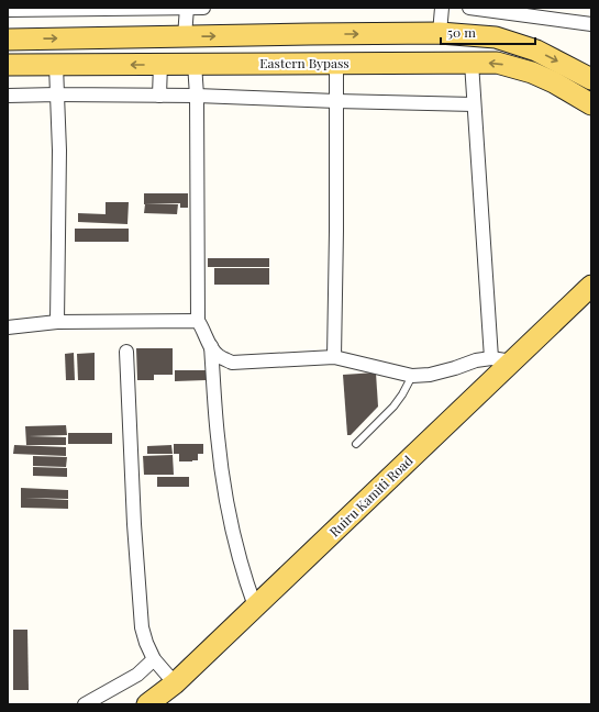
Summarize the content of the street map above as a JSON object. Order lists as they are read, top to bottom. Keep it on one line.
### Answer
{"streets":{"main road":["Eastern Bypass","Ruiru Kamiti Road"]},"scale_bar":"50 m"}
